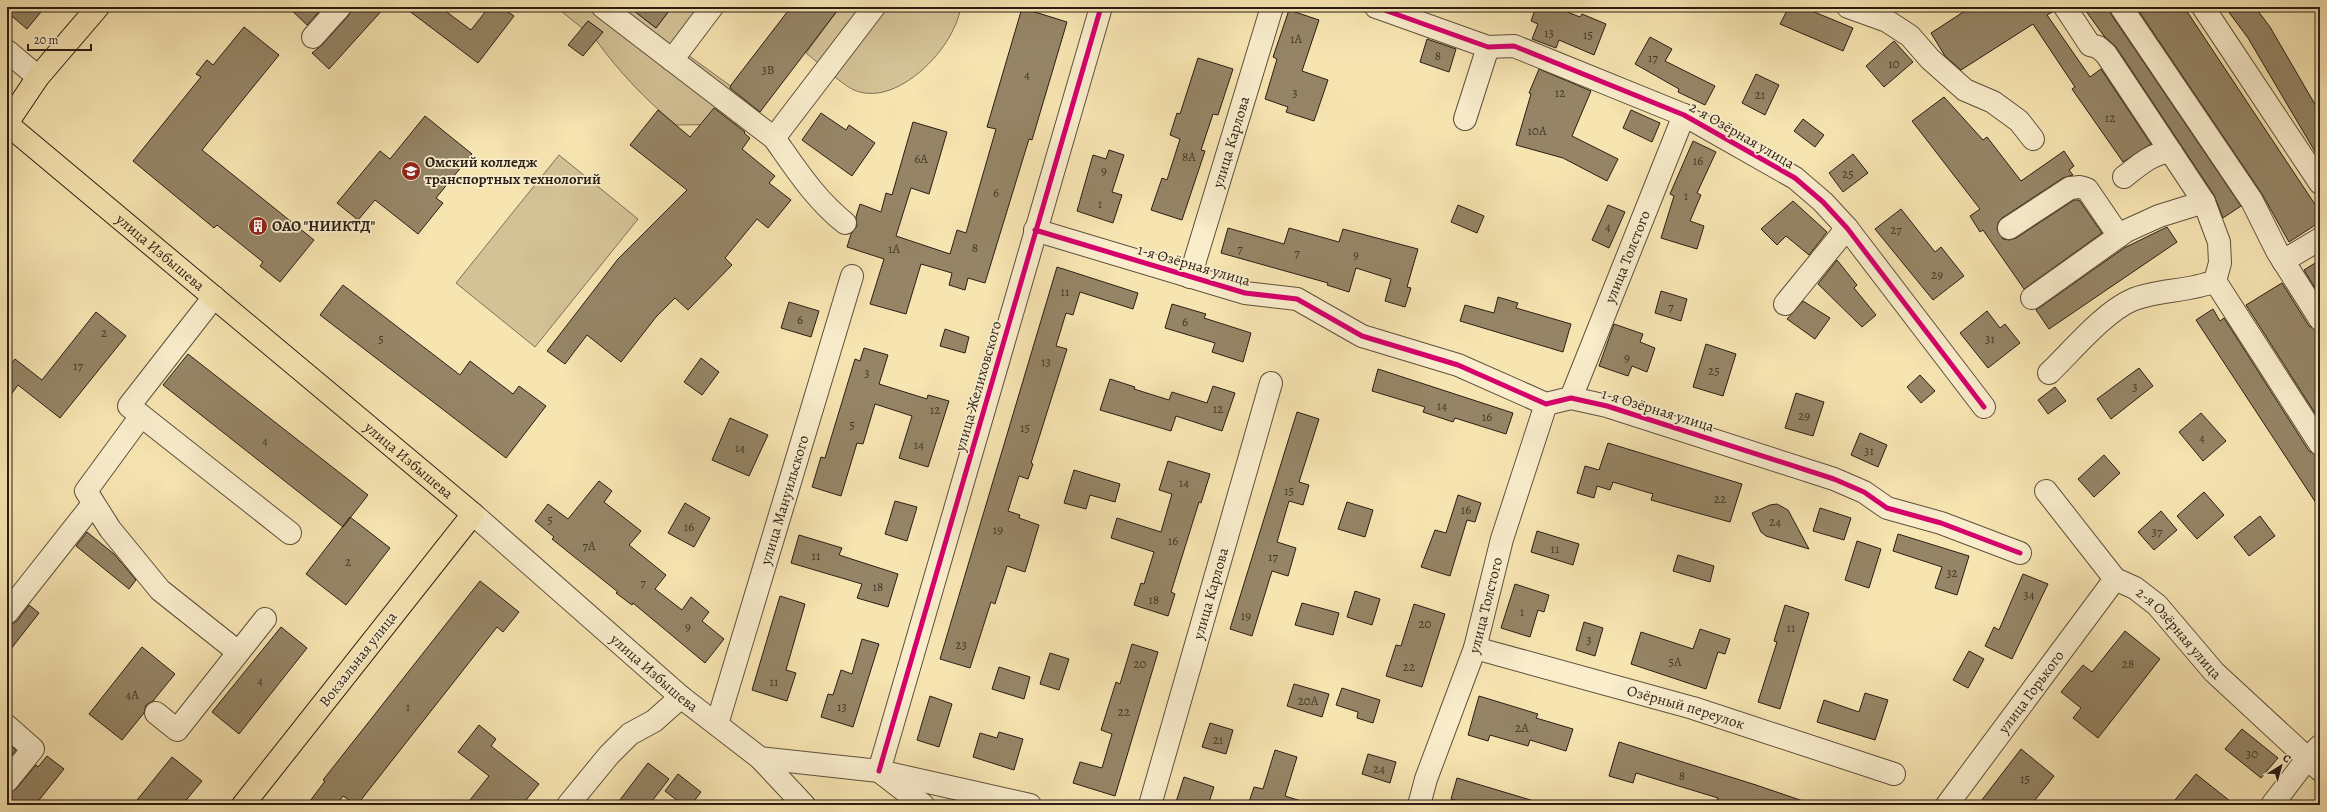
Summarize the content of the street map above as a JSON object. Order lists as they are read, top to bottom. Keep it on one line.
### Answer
{"streets":{"main road":["улица Избышева","Вокзальная улица"],"street":["2-я Озёрная улица","улица Карлова","улица Толстого","1-я Озёрная улица","улица Желиховского","улица Мануильского","улица Горького","Озёрный переулок"]},"crossings":[["2-я Озёрная улица","улица Толстого"],["2-я Озёрная улица","улица Горького"],["улица Карлова","1-я Озёрная улица"],["улица Избышева","улица Мануильского"],["улица Избышева","Вокзальная улица"],["улица Толстого","1-я Озёрная улица"],["улица Толстого","Озёрный переулок"],["1-я Озёрная улица","улица Желиховского"]],"places":{"school or university":["Омский колледж транспортных технологий"],"building":["ОАО \"НИИКТД\""]},"house_numbers":["13","15","1А","8","17","10","3В","4","3","12","21","12","10А","8А","6А","16","9","25","6","1","1","4","27","8","1А","7","7","9","29","11","7","6","6","2","5","31","9","13","17","25","3","3","14","12","12","29","16","5","15","4","4","14","14","31","14","15","22","16","5","24","16","19","37","16","7А","11","11","17","2","32","7","18","34","18","1","19","20","9","11","3","23","5А","20","28","22","4","11","4А","20А","1","13","22","2А","21","30","24","8","15"],"scale_bar":"20 m","north":"top right"}
